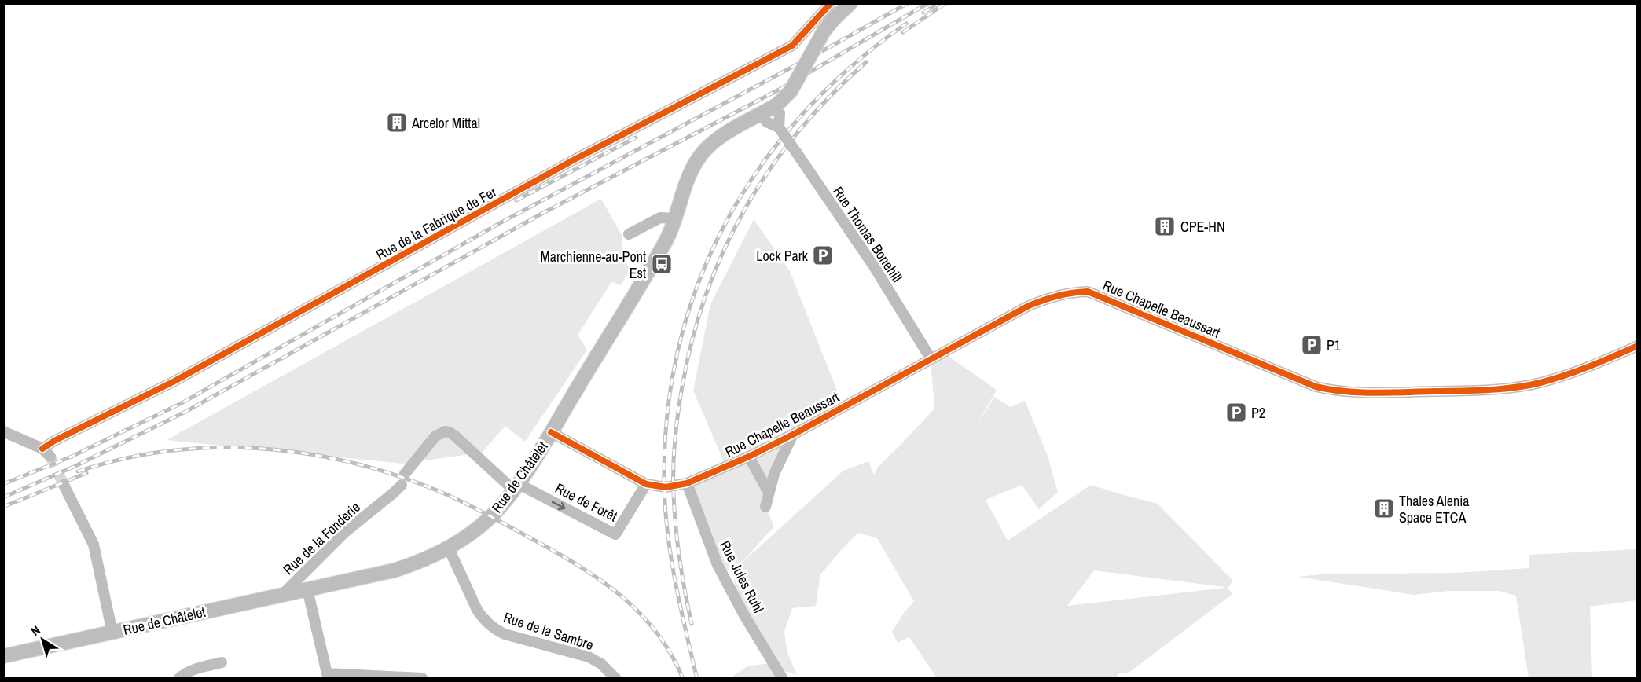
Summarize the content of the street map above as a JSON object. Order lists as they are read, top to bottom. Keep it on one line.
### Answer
{"streets":{"main road":["Rue de Châtelet"],"street":["Rue de la Fabrique de Fer","Rue Thomas Bonehill","Rue Chapelle Beaussart","Rue de Forêt","Rue de la Fonderie","Rue Jules Ruhl","Rue de la Sambre"]},"crossings":[["Rue Thomas Bonehill","Rue Chapelle Beaussart"],["Rue Thomas Bonehill","Rue de Châtelet"],["Rue Chapelle Beaussart","Rue de Châtelet"],["Rue Chapelle Beaussart","Rue de Forêt"],["Rue Chapelle Beaussart","Rue Jules Ruhl"],["Rue de Châtelet","Rue de Forêt"],["Rue de Châtelet","Rue de la Fonderie"],["Rue de Châtelet","Rue de la Sambre"]],"places":{"building":["Arcelor Mittal","CPE-HN","Thales Alenia Space ETCA"],"parking":["Lock Park","P1","P2"],"bus stop":["Marchienne-au-Pont Est"]},"north":"top left"}
